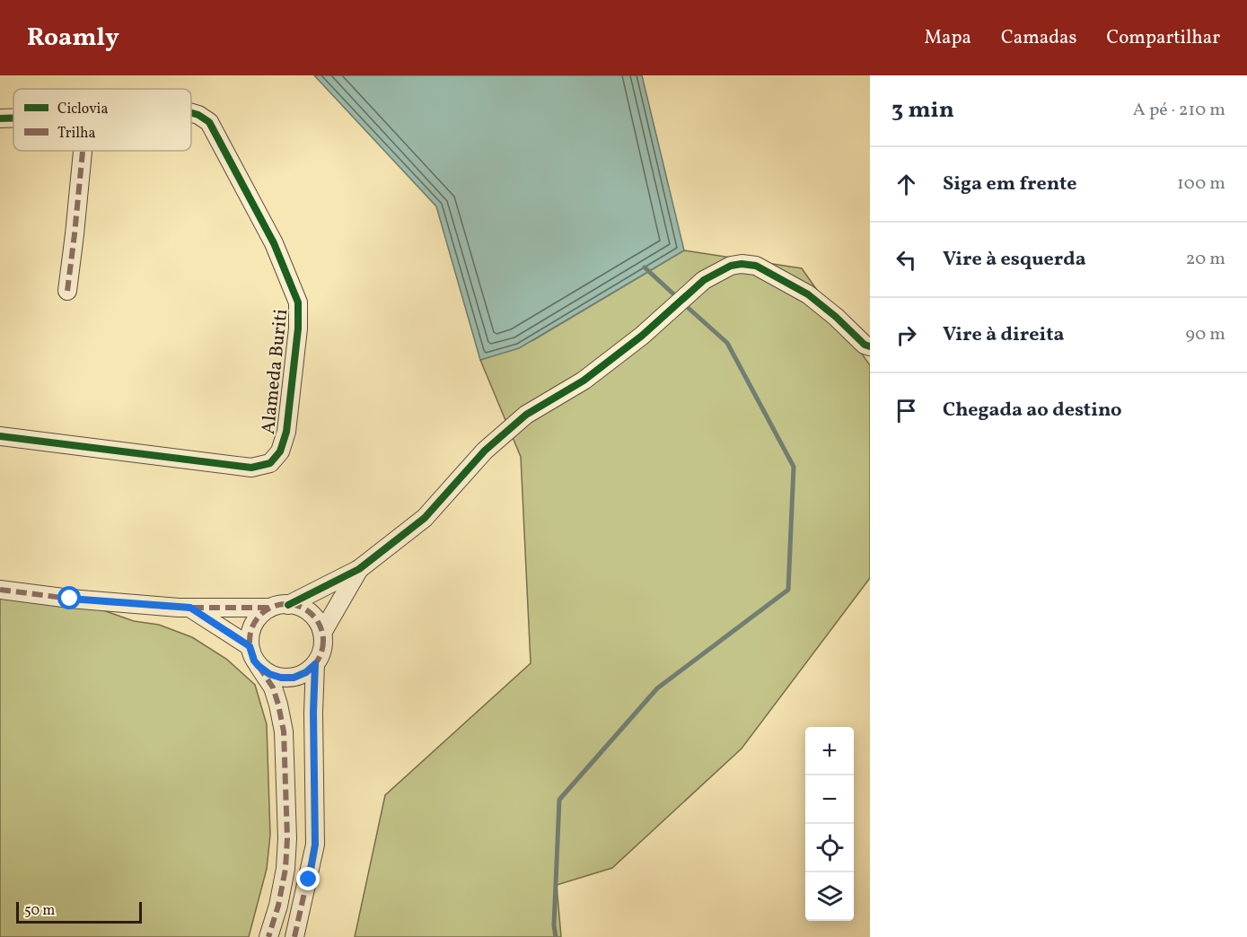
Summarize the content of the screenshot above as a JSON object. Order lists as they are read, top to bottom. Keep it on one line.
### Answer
{"streets":{"street":["Alameda Buriti"]},"legend":["Ciclovia","Trilha"],"scale_bar":"50 m","page":{"header":"Roamly","nav":["Mapa","Camadas","Compartilhar"],"heading":["3 min","A pé · 210 m"],"list":[["Siga em frente","100 m"],["Vire à esquerda","20 m"],["Vire à direita","90 m"],"Chegada ao destino"],"map_buttons":["+","−"],"scale":"50 m"}}
